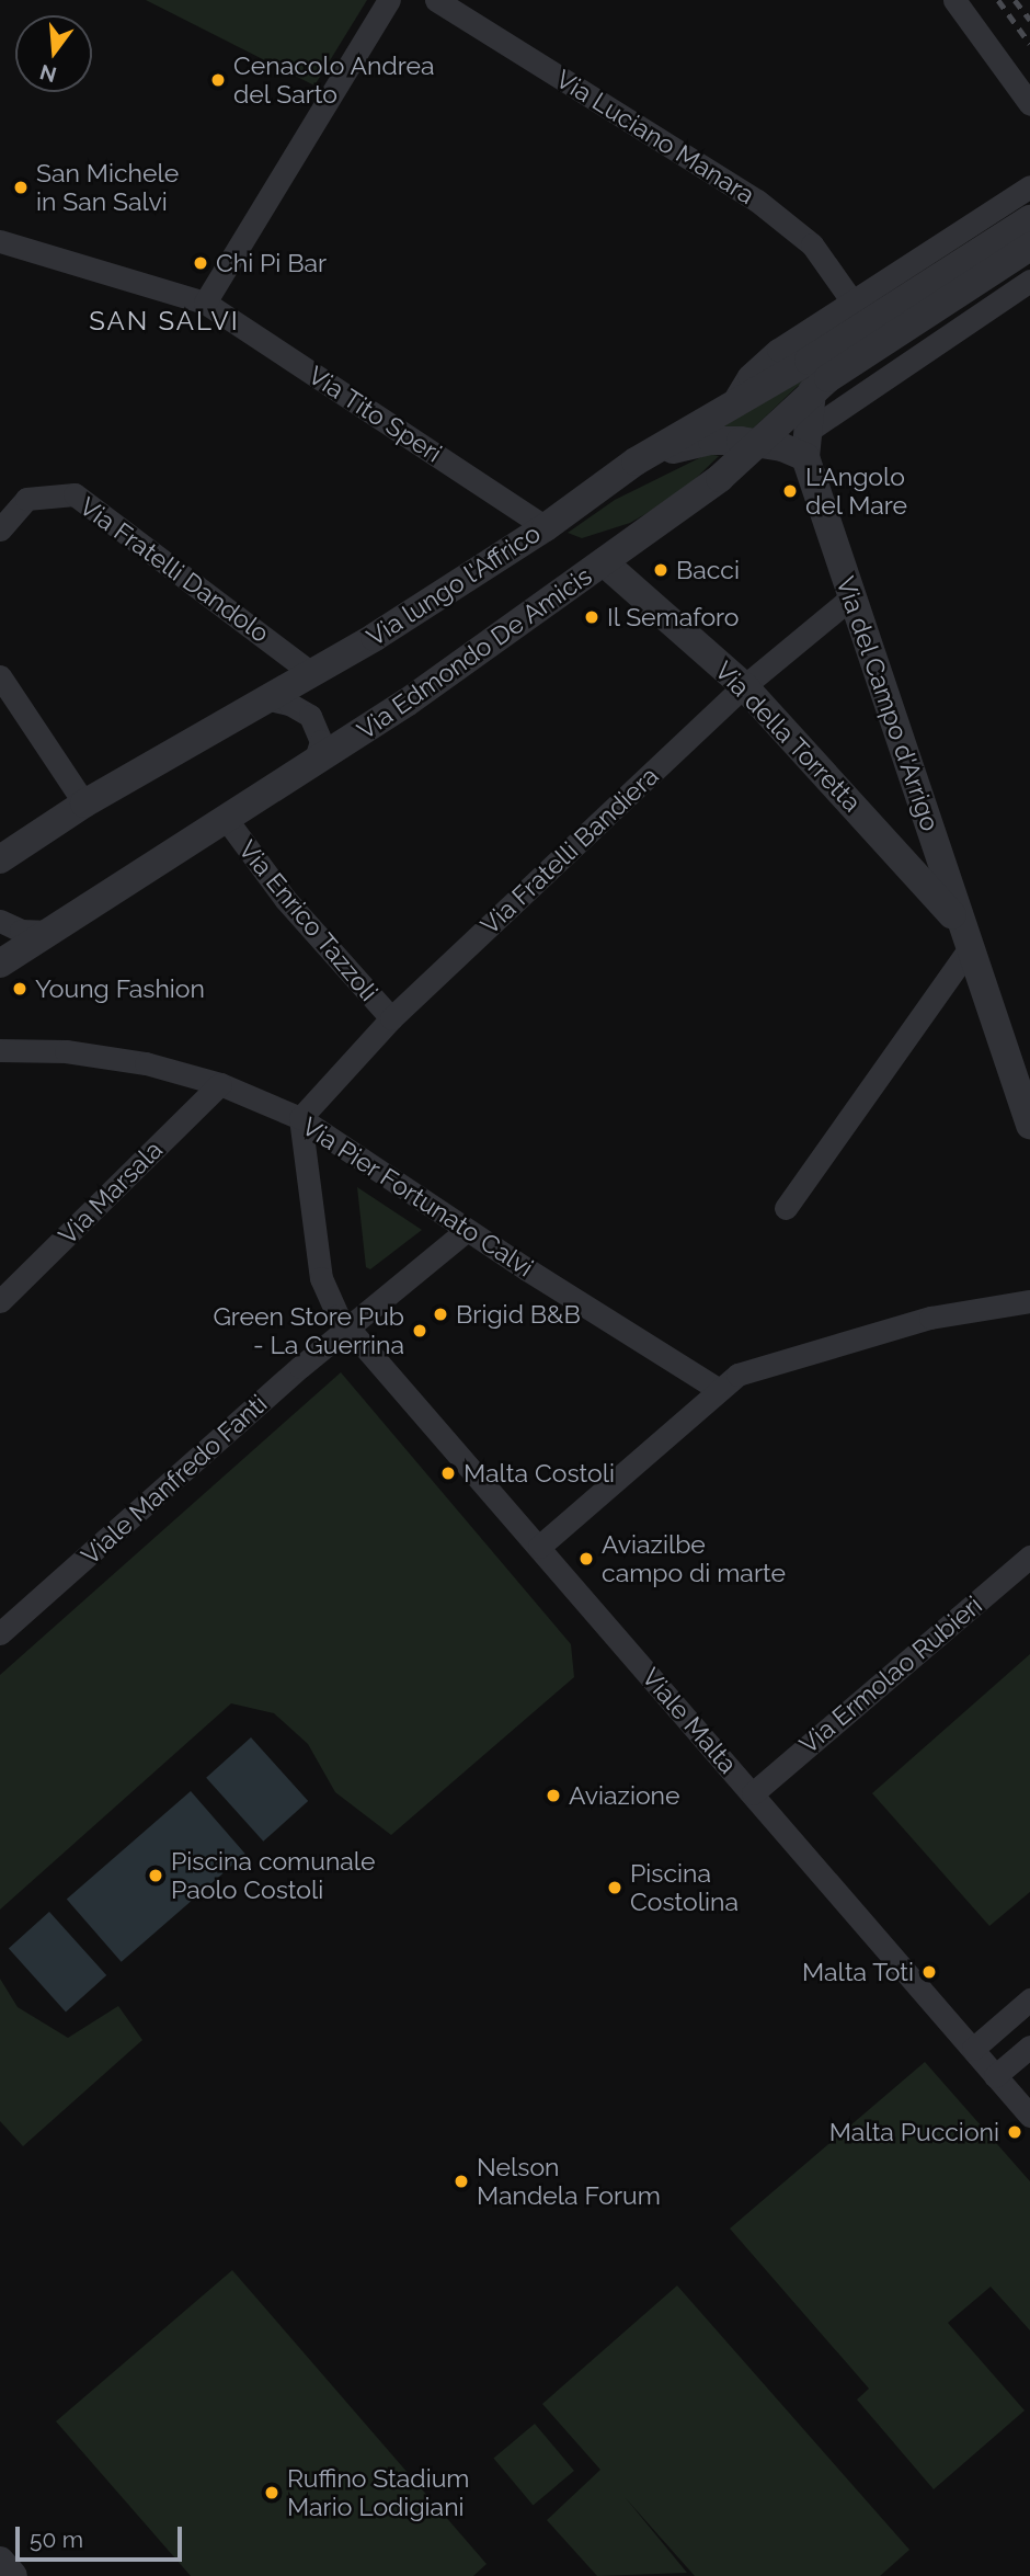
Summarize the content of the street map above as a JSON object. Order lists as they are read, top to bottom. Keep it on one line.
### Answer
{"streets":{"street":["Via Luciano Manara","Via Tito Speri","Via Fratelli Dandolo","Via lungo l'Affrico","Via Edmondo De Amicis","Via del Campo d'Arrigo","Via della Torretta","Via Fratelli Bandiera","Via Enrico Tazzoli","Via Marsala","Via Pier Fortunato Calvi","Viale Manfredo Fanti","Via Ermolao Rubieri","Viale Malta"]},"crossings":[["Via Luciano Manara","Via lungo l'Affrico"],["Via Tito Speri","Via lungo l'Affrico"],["Via Fratelli Dandolo","Via lungo l'Affrico"],["Via lungo l'Affrico","Via Edmondo De Amicis"],["Via Edmondo De Amicis","Via del Campo d'Arrigo"],["Via Edmondo De Amicis","Via della Torretta"],["Via Edmondo De Amicis","Via Enrico Tazzoli"],["Via del Campo d'Arrigo","Via della Torretta"],["Via del Campo d'Arrigo","Via Fratelli Bandiera"],["Via della Torretta","Via Fratelli Bandiera"],["Via Fratelli Bandiera","Via Enrico Tazzoli"],["Via Fratelli Bandiera","Via Pier Fortunato Calvi"],["Via Fratelli Bandiera","Viale Malta"],["Via Marsala","Via Pier Fortunato Calvi"],["Via Pier Fortunato Calvi","Viale Manfredo Fanti"],["Via Pier Fortunato Calvi","Viale Malta"],["Viale Manfredo Fanti","Viale Malta"],["Via Ermolao Rubieri","Viale Malta"]],"districts":["SAN SALVI"],"places":["Cenacolo Andrea del Sarto","San Michele in San Salvi","Chi Pi Bar","L'Angolo del Mare","Bacci","Il Semaforo","Young Fashion","Brigid B&B","Green Store Pub - La Guerrina","Malta Costoli","Aviazilbe campo di marte","Aviazione","Piscina comunale Paolo Costoli","Piscina Costolina","Malta Toti","Malta Puccioni","Nelson Mandela Forum","Ruffino Stadium Mario Lodigiani"],"scale_bar":"50 m","north":"bottom"}
